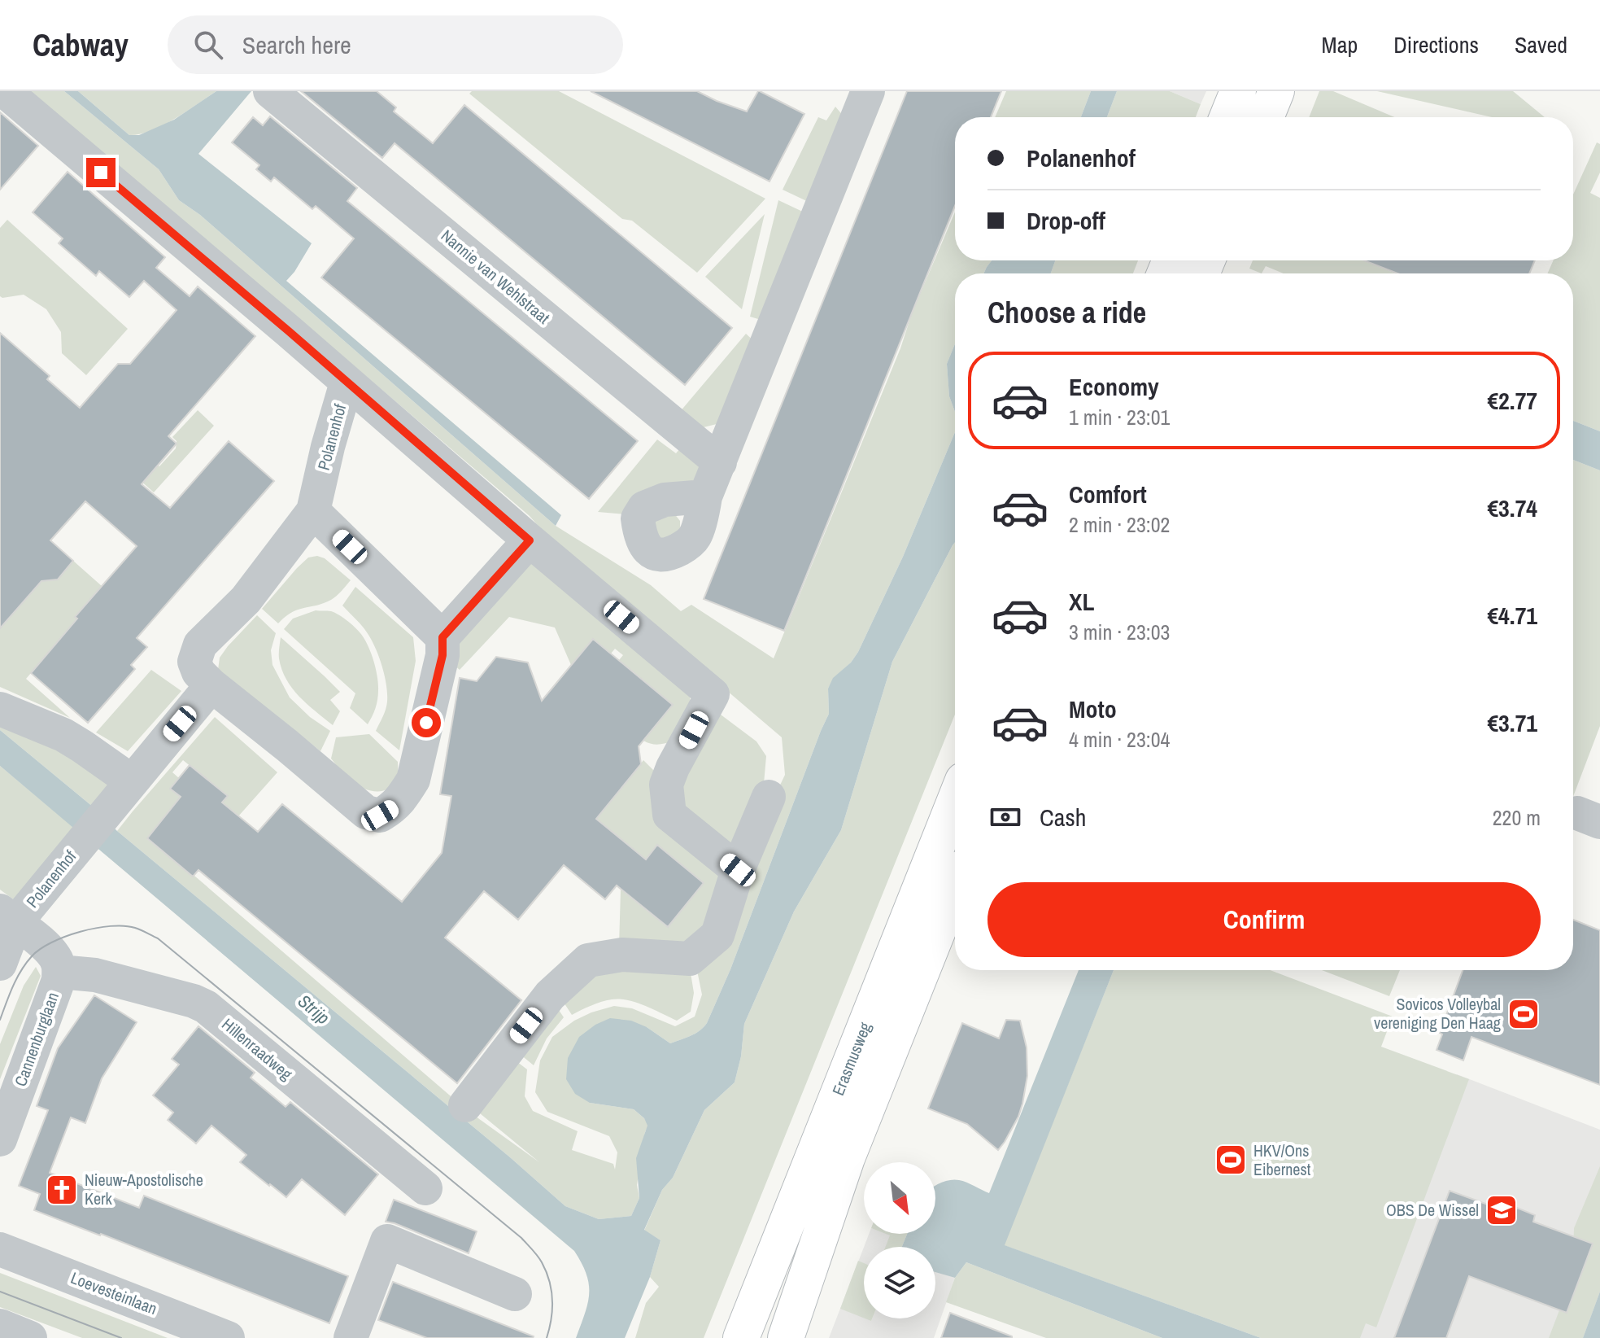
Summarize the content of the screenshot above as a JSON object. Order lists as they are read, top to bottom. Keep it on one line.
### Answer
{"streets":{"main road":["Erasmusweg"],"street":["Nannie van Wehlstraat","Polanenhof","Cannenburglaan","Hillenraadweg","Loevesteinlaan"]},"crossings":[["Polanenhof","Cannenburglaan"],["Cannenburglaan","Hillenraadweg"]],"water":["Strijp"],"places":{"sports":["Sovicos Volleybal vereniging Den Haag","HKV/Ons Eibernest"],"church":["Nieuw-Apostolische Kerk"],"school or university":["OBS De Wissel"]},"north":"bottom right","page":{"header":"Cabway","search":"Search here","nav":["Map","Directions","Saved"],"banner":["Polanenhof","Drop-off"],"heading":"Choose a ride","list":[{"name":"Economy","note":"1 min · 23:01","value":"€2.77"},{"name":"Comfort","note":"2 min · 23:02","value":"€3.74"},{"name":"XL","note":"3 min · 23:03","value":"€4.71"},{"name":"Moto","note":"4 min · 23:04","value":"€3.71"}],"pay":["Cash","220 m"],"buttons":"Confirm"}}
